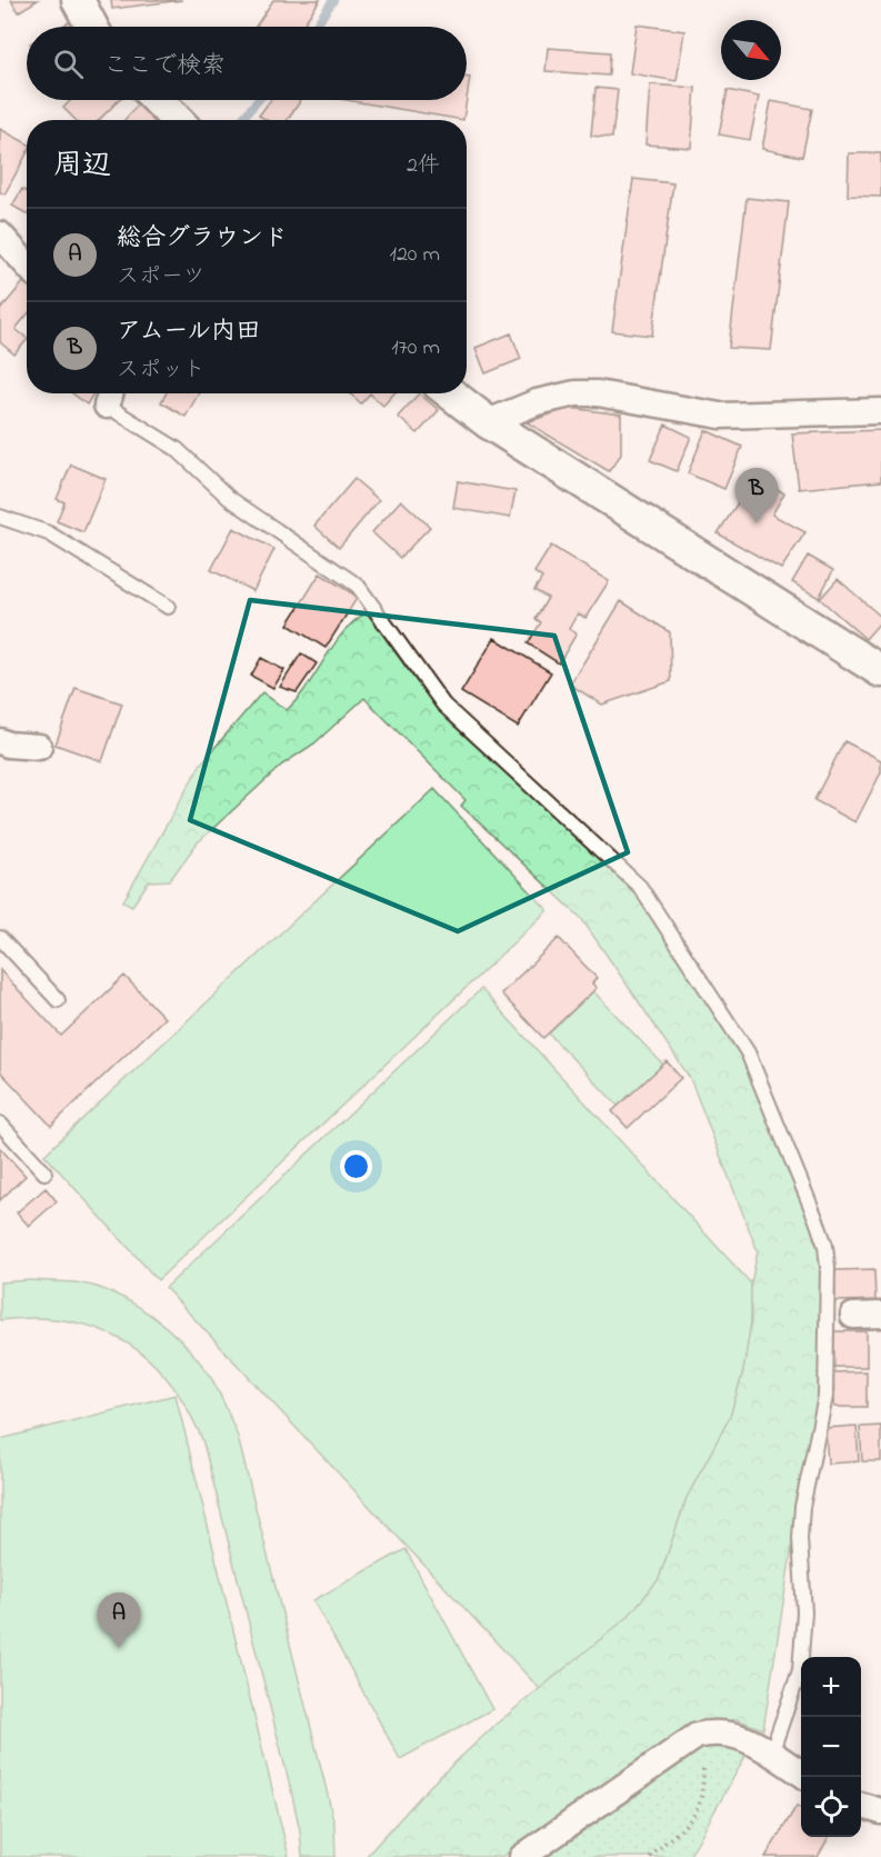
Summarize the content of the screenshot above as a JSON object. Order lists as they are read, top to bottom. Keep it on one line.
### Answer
{"north":"bottom right","page":{"search":"ここで検索","heading":["周辺","2件"],"list":[{"mark":"A","name":"総合グラウンド","note":"スポーツ","value":"120 m"},{"mark":"B","name":"アムール内田","note":"スポット","value":"170 m"}],"pins":["B","A"],"map_buttons":["+","−"]}}
